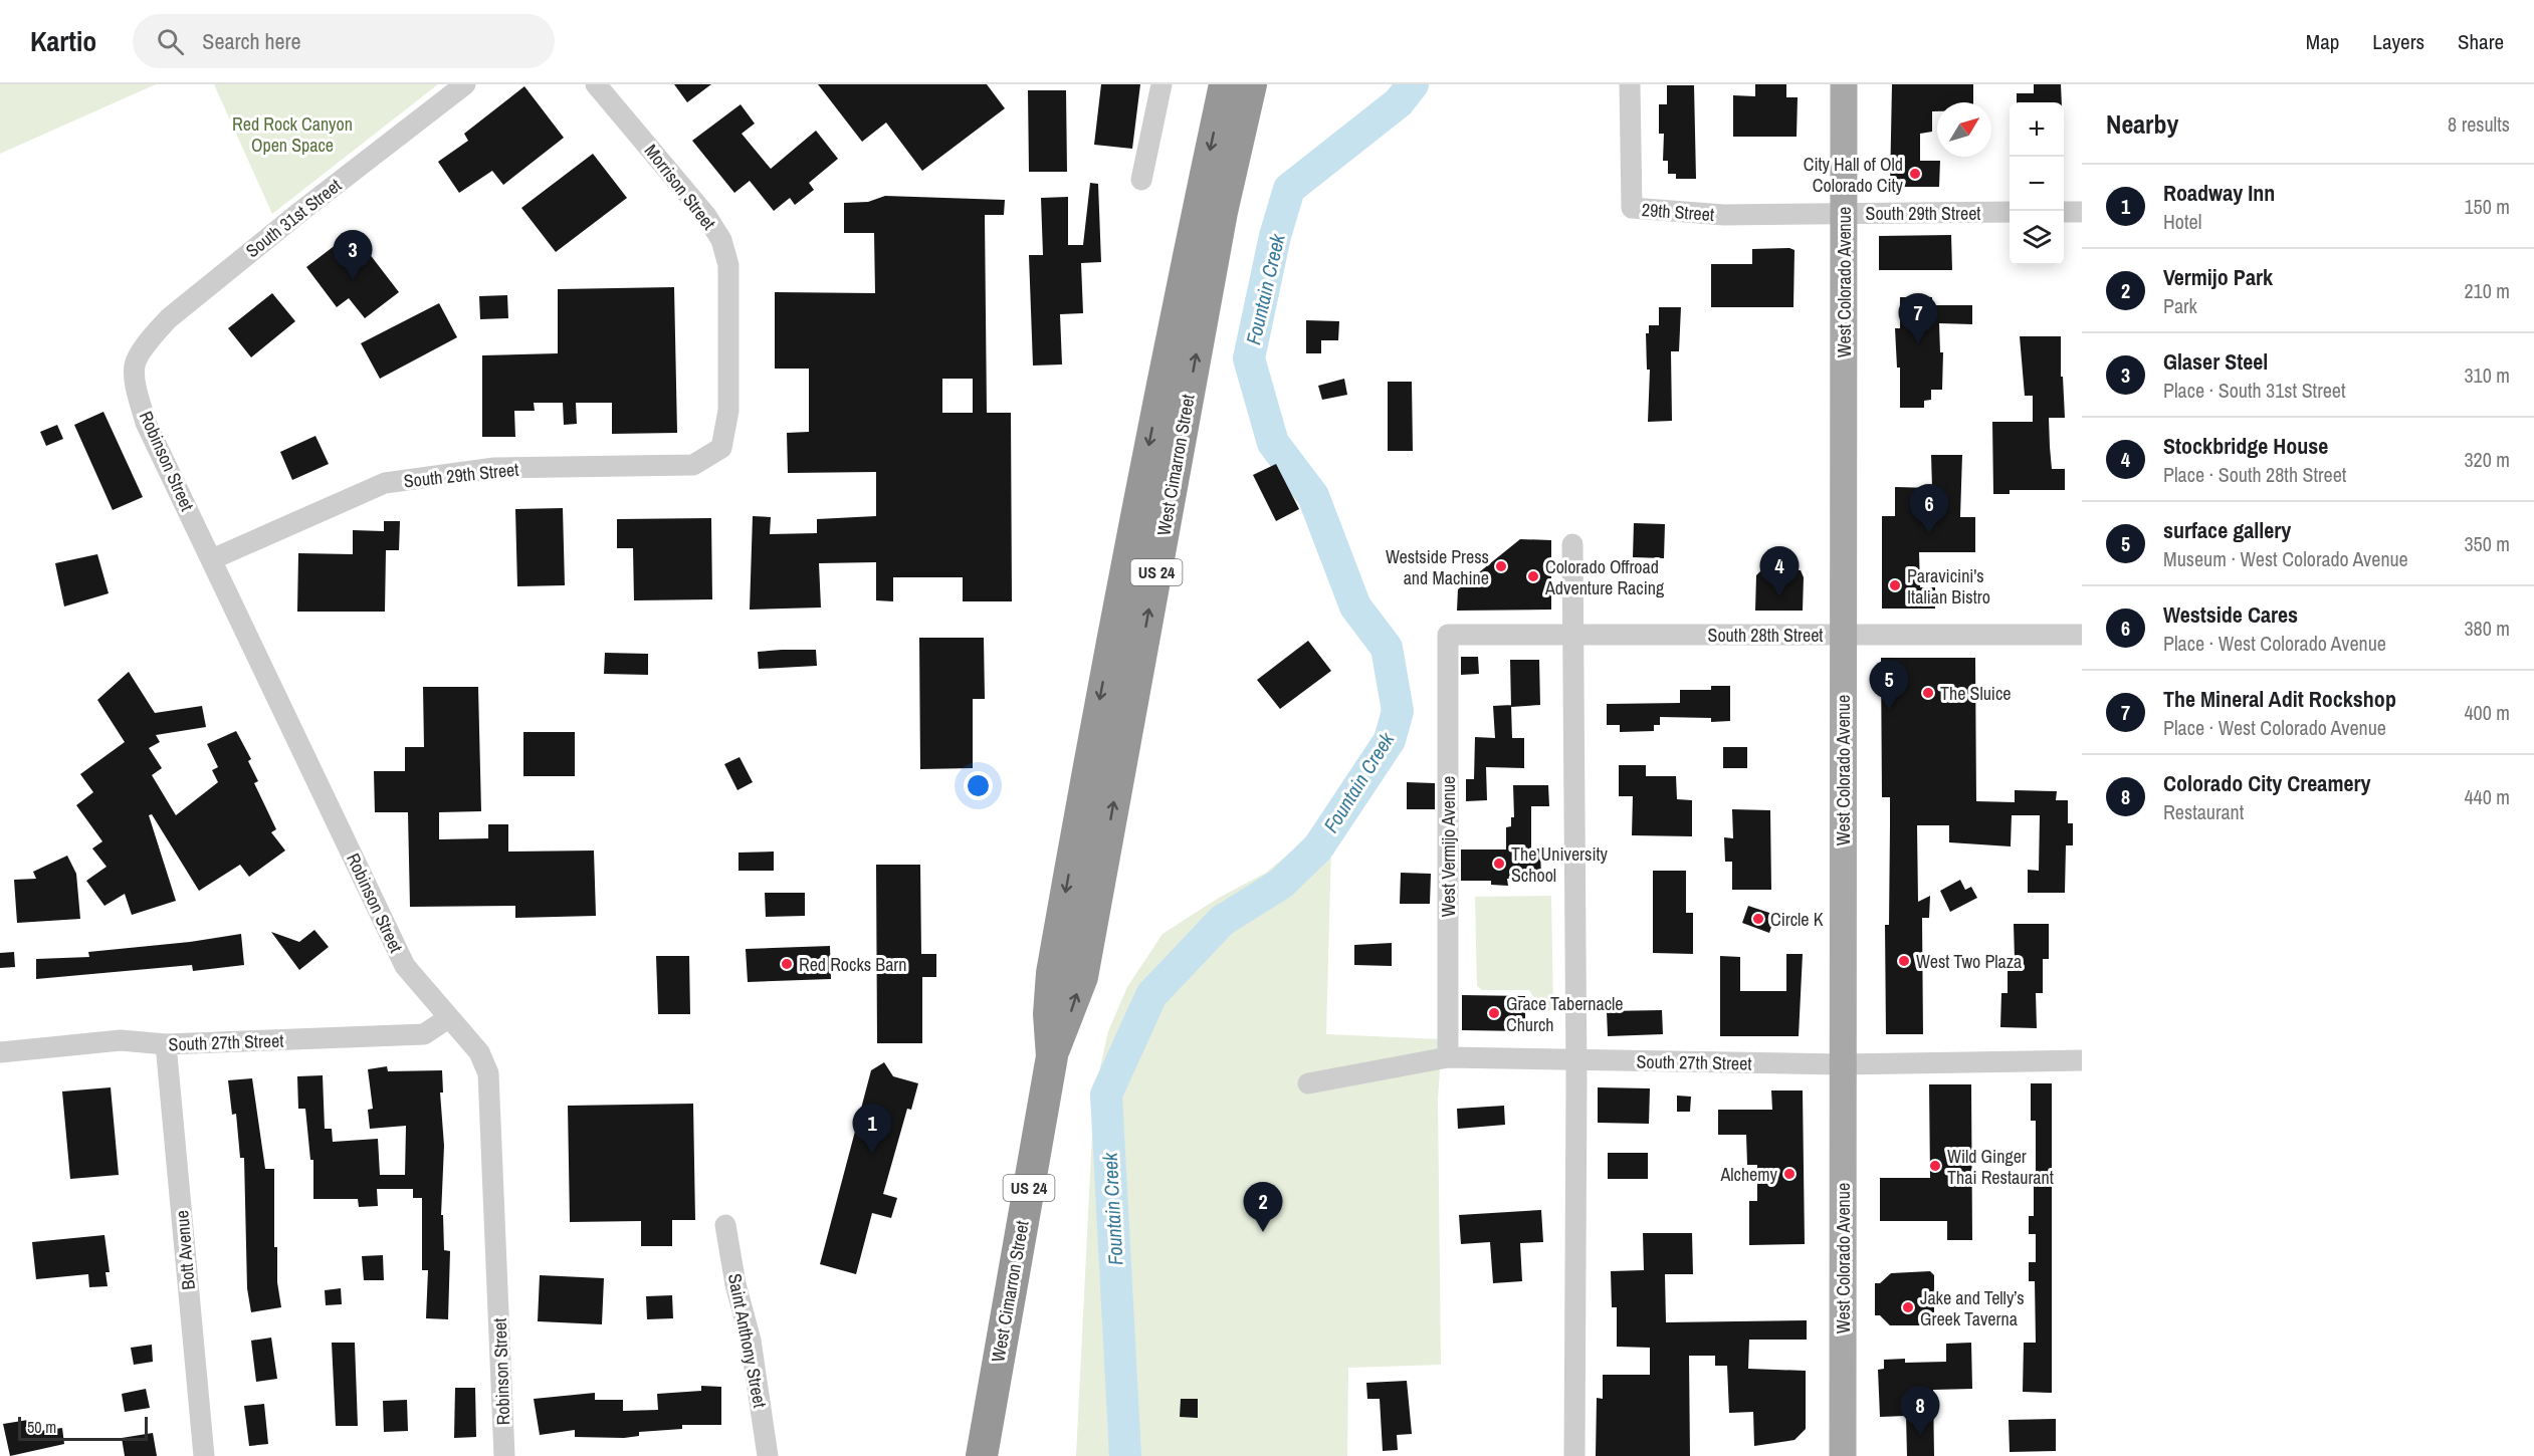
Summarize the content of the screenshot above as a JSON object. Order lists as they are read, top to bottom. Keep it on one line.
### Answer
{"streets":{"highway":["West Cimarron Street","US 24"],"main road":["West Colorado Avenue"],"street":["Morrison Street","29th Street","South 29th Street","South 31st Street","Robinson Street","South 28th Street","West Vermijo Avenue","South 27th Street","Bott Avenue","Saint Anthony Street"]},"crossings":[["Morrison Street","South 29th Street"],["29th Street","South 29th Street"],["South 29th Street","West Colorado Avenue"],["South 29th Street","Robinson Street"],["South 31st Street","Robinson Street"],["West Colorado Avenue","South 28th Street"],["West Colorado Avenue","South 27th Street"],["Robinson Street","South 27th Street"],["South 28th Street","West Vermijo Avenue"],["West Vermijo Avenue","South 27th Street"],["South 27th Street","Bott Avenue"]],"water":["Fountain Creek"],"parks":["Red Rock Canyon Open Space"],"places":["City Hall of Old Colorado City","Westside Press and Machine","Colorado Offroad Adventure Racing","Paravicini's Italian Bistro","The Sluice","The University School","Circle K","West Two Plaza","Red Rocks Barn","Grace Tabernacle Church","Wild Ginger Thai Restaurant","Alchemy","Jake and Telly’s Greek Taverna"],"scale_bar":"50 m","north":"top right","page":{"header":"Kartio","search":"Search here","nav":["Map","Layers","Share"],"heading":["Nearby","8 results"],"map_buttons":["+","−"],"list":[{"mark":"1","name":"Roadway Inn","note":"Hotel","value":"150 m"},{"mark":"2","name":"Vermijo Park","note":"Park","value":"210 m"},{"mark":"3","name":"Glaser Steel","note":"Place · South 31st Street","value":"310 m"},{"mark":"4","name":"Stockbridge House","note":"Place · South 28th Street","value":"320 m"},{"mark":"5","name":"surface gallery","note":"Museum · West Colorado Avenue","value":"350 m"},{"mark":"6","name":"Westside Cares","note":"Place · West Colorado Avenue","value":"380 m"},{"mark":"7","name":"The Mineral Adit Rockshop","note":"Place · West Colorado Avenue","value":"400 m"},{"mark":"8","name":"Colorado City Creamery","note":"Restaurant","value":"440 m"}],"pins":["3","7","6","4","5","1","2","8"],"scale":"50 m"}}
